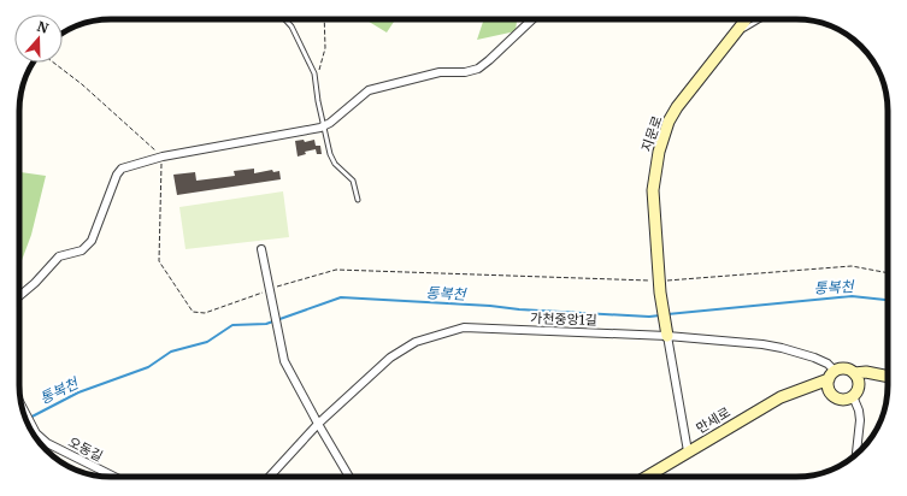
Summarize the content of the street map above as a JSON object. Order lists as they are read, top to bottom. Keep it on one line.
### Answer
{"streets":{"main road":["지문로","만세로"],"street":["가천중앙1길","오동길"]},"crossings":[["지문로","가천중앙1길"],["가천중앙1길","만세로"]],"water":["통복천"],"north":"top"}
